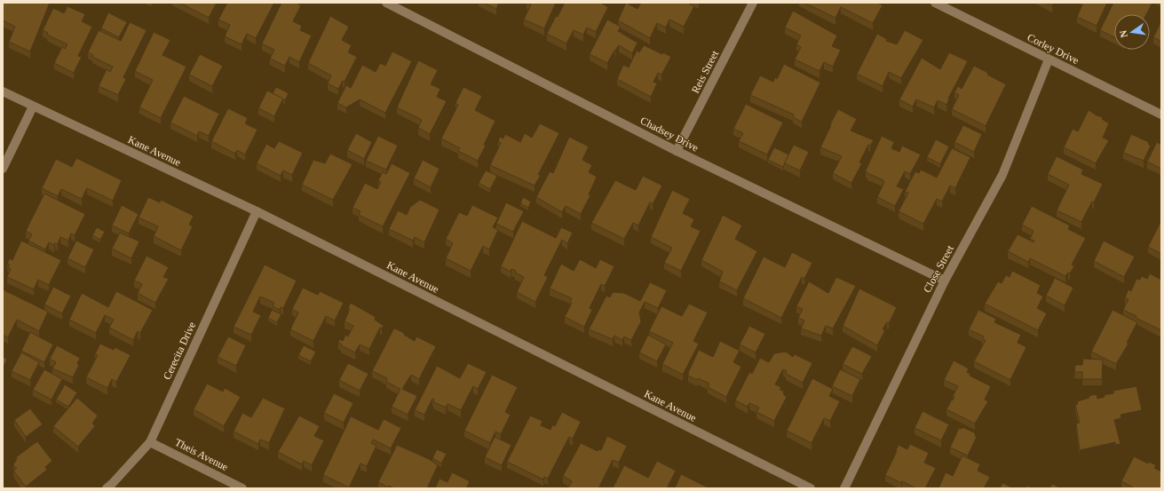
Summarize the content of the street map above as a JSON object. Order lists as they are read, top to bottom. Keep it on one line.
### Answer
{"streets":{"street":["Corley Drive","Reis Street","Chadsey Drive","Kane Avenue","Close Street","Cerecita Drive","Theis Avenue"]},"crossings":[["Corley Drive","Close Street"],["Reis Street","Chadsey Drive"],["Chadsey Drive","Close Street"],["Kane Avenue","Cerecita Drive"],["Cerecita Drive","Theis Avenue"]],"north":"left"}
